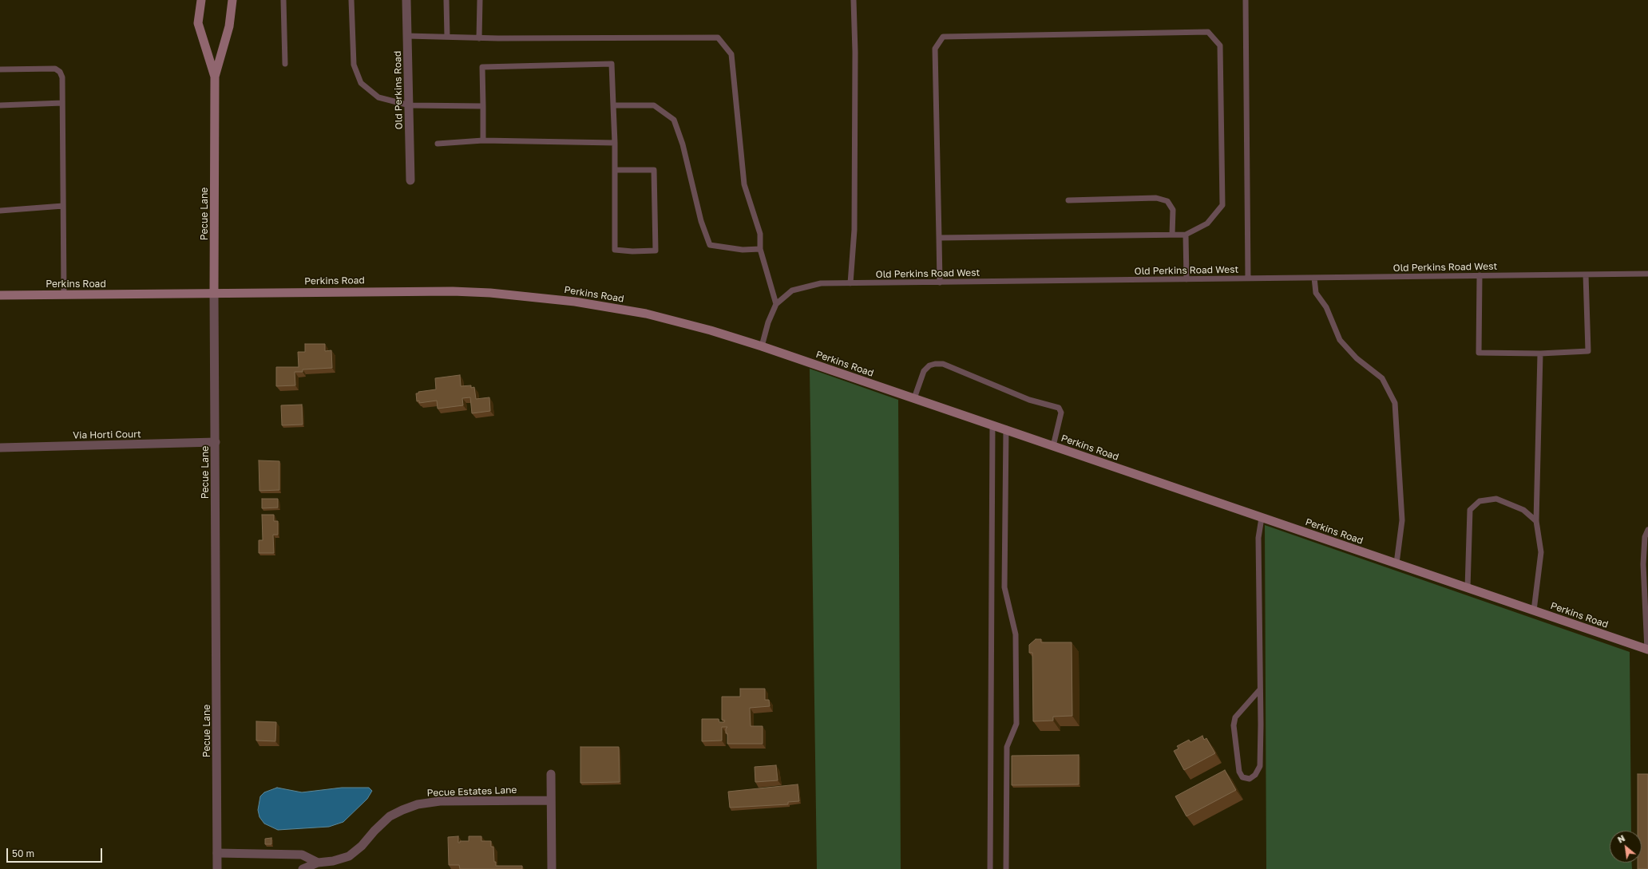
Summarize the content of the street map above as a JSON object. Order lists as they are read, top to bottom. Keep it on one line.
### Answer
{"streets":{"main road":["Pecue Lane","Perkins Road"],"street":["Old Perkins Road","Via Horti Court","Pecue Estates Lane"],"lane":["Old Perkins Road West"]},"crossings":[["Pecue Lane","Perkins Road"],["Pecue Lane","Via Horti Court"],["Old Perkins Road West","Perkins Road"]],"scale_bar":"50 m","north":"top left"}
